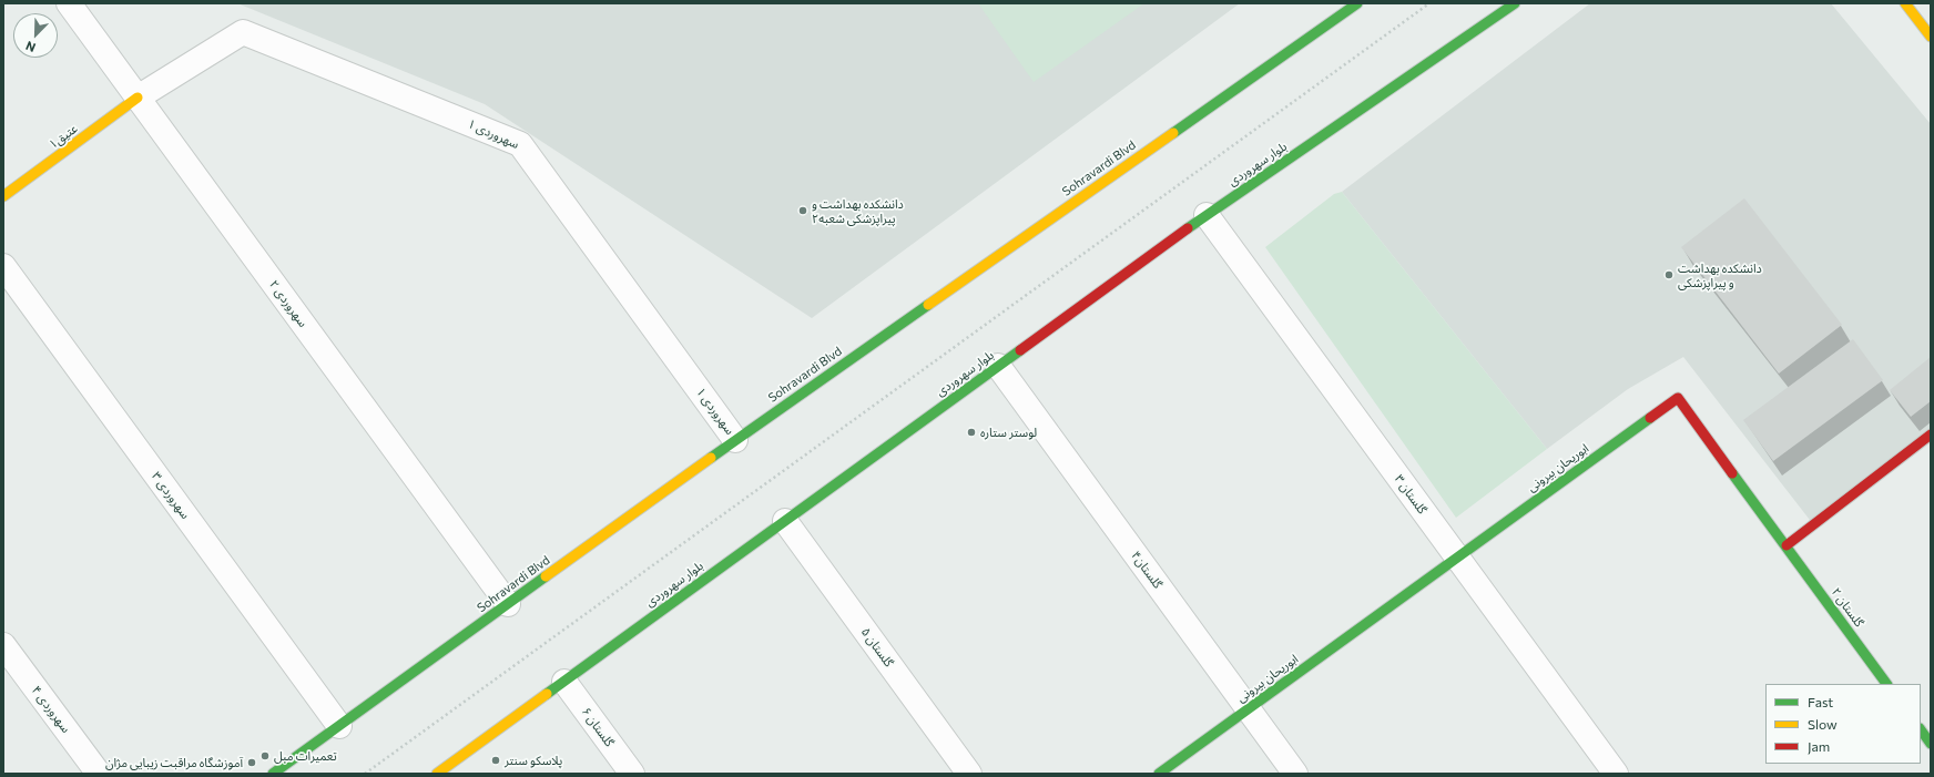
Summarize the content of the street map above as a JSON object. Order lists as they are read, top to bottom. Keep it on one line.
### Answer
{"streets":{"main road":["عتیق۱","بلوار سهروردی","Sohravardi Blvd","ابوریحان بیرونی","گلستان ۲"],"street":["سهروردی ۱","سهروردی ۲","گلستان ۳","سهروردی ۳","گلستان۴","گلستان ۵","سهروردی ۴","گلستان ۶"]},"crossings":[["سهروردی ۱","عتیق۱"],["سهروردی ۱","Sohravardi Blvd"],["سهروردی ۱","سهروردی ۲"],["عتیق۱","سهروردی ۲"],["بلوار سهروردی","گلستان ۳"],["بلوار سهروردی","گلستان۴"],["بلوار سهروردی","گلستان ۵"],["بلوار سهروردی","گلستان ۶"],["Sohravardi Blvd","سهروردی ۲"],["Sohravardi Blvd","سهروردی ۳"],["ابوریحان بیرونی","گلستان ۳"],["ابوریحان بیرونی","گلستان۴"],["ابوریحان بیرونی","گلستان ۲"]],"places":["دانشکده بهداشت و پیراپزشکى شعبه۲","دانشکده بهداشت و پیراپزشکی","لوستر ستاره","تعمیرات مبل","پلاسکو سنتر","آموزشگاه مراقبت زیبایی مژان"],"legend":["Fast","Slow","Jam"],"north":"bottom left"}
